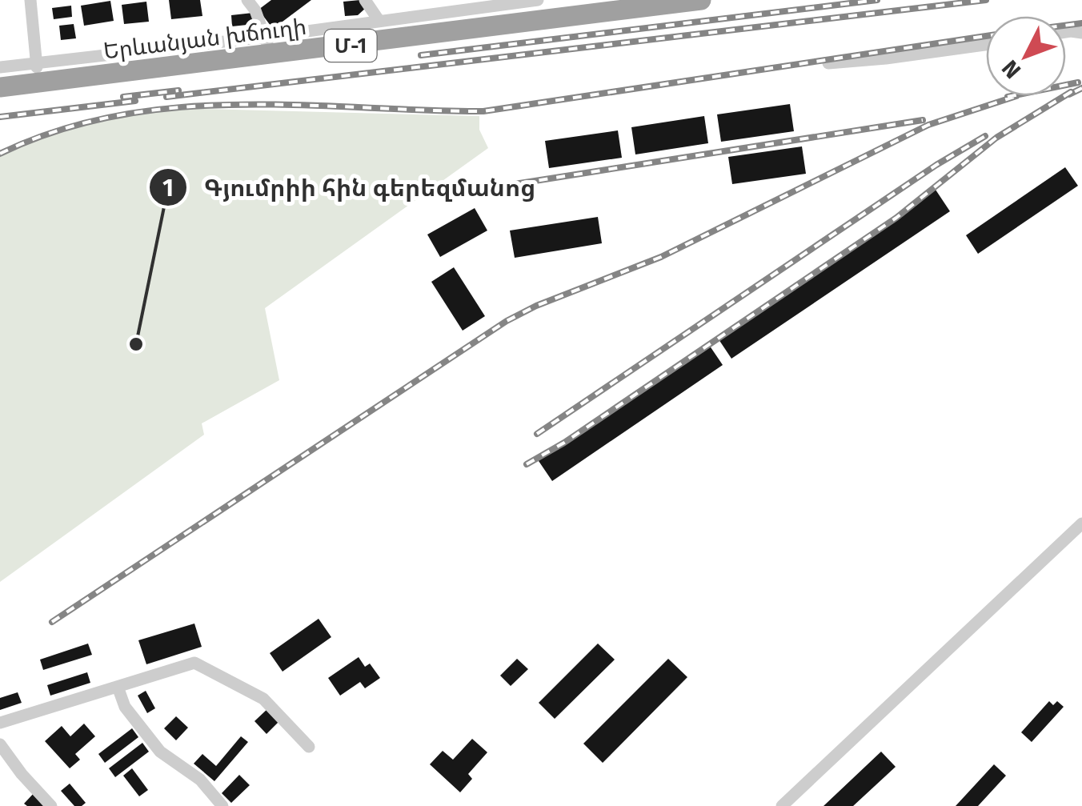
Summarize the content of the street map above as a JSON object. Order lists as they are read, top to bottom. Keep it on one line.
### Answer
{"streets":{"highway":["Երևանյան խճուղի","Մ-1"]},"places":["Գյումրիի հին գերեզմանոց"],"north":"bottom left"}
